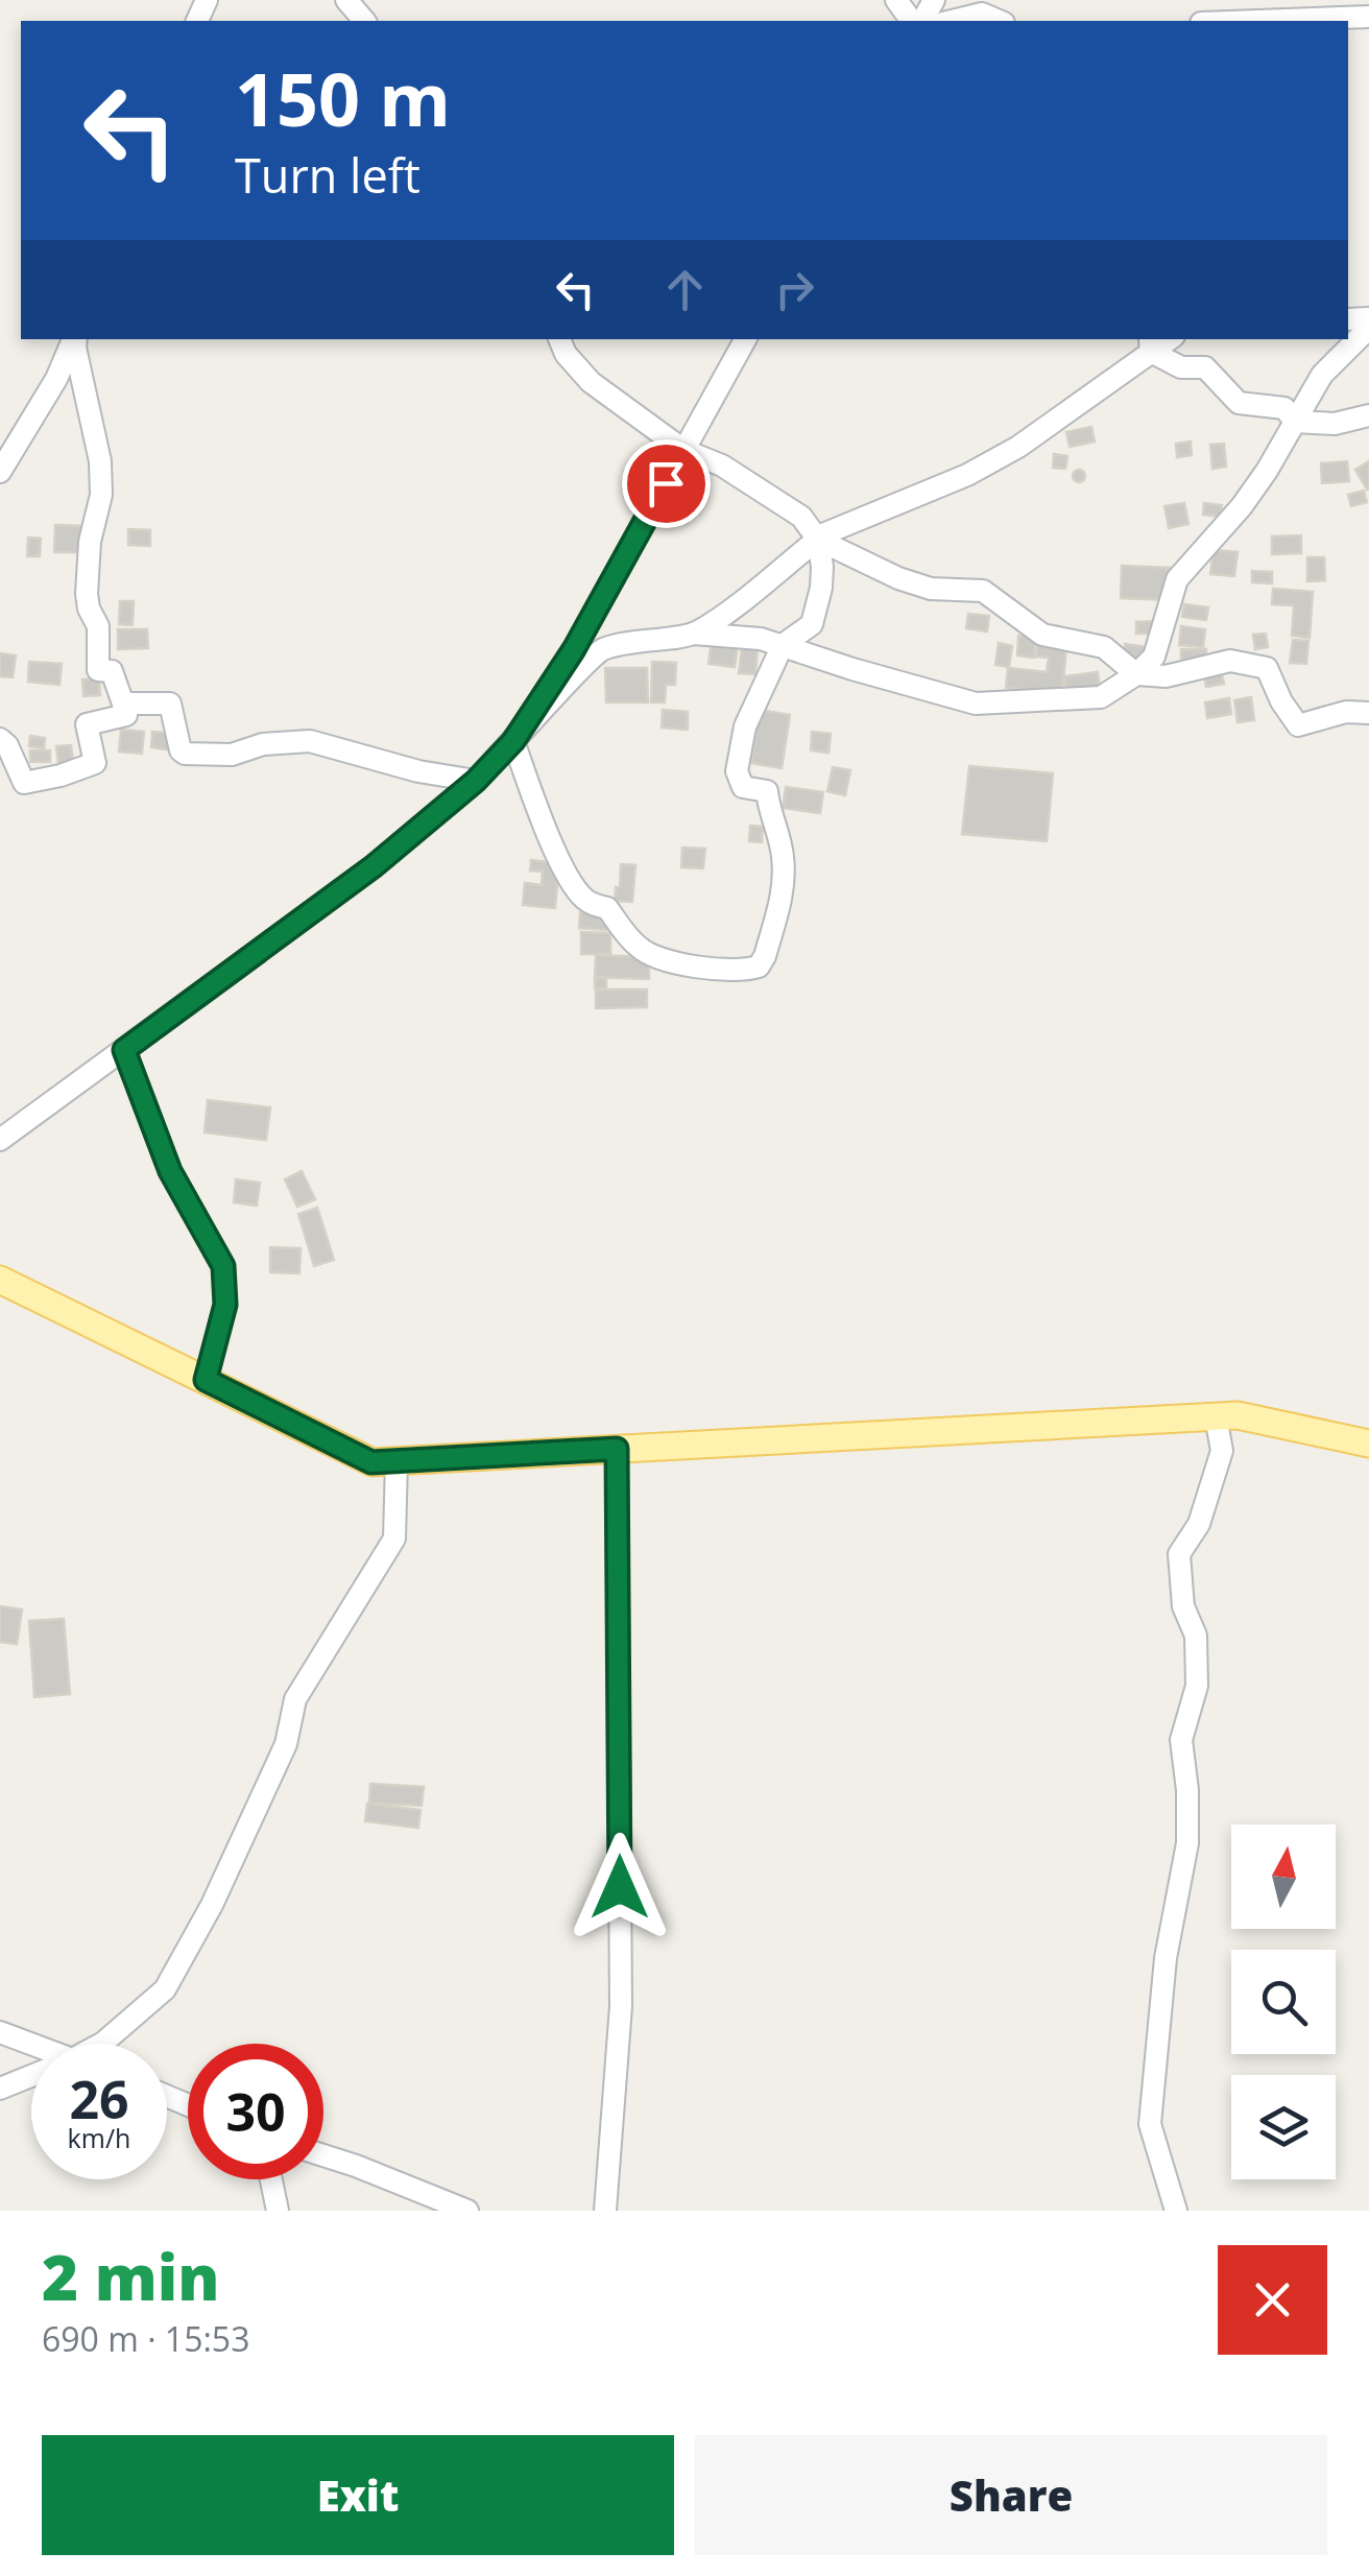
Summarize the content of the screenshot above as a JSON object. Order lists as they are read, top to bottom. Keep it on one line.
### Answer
{"north":"top","page":{"turn":["150 m","Turn left"],"speed":"26 km/h","limit":"30","heading":["2 min","690 m · 15:53"],"buttons":["Exit","Share"]}}
